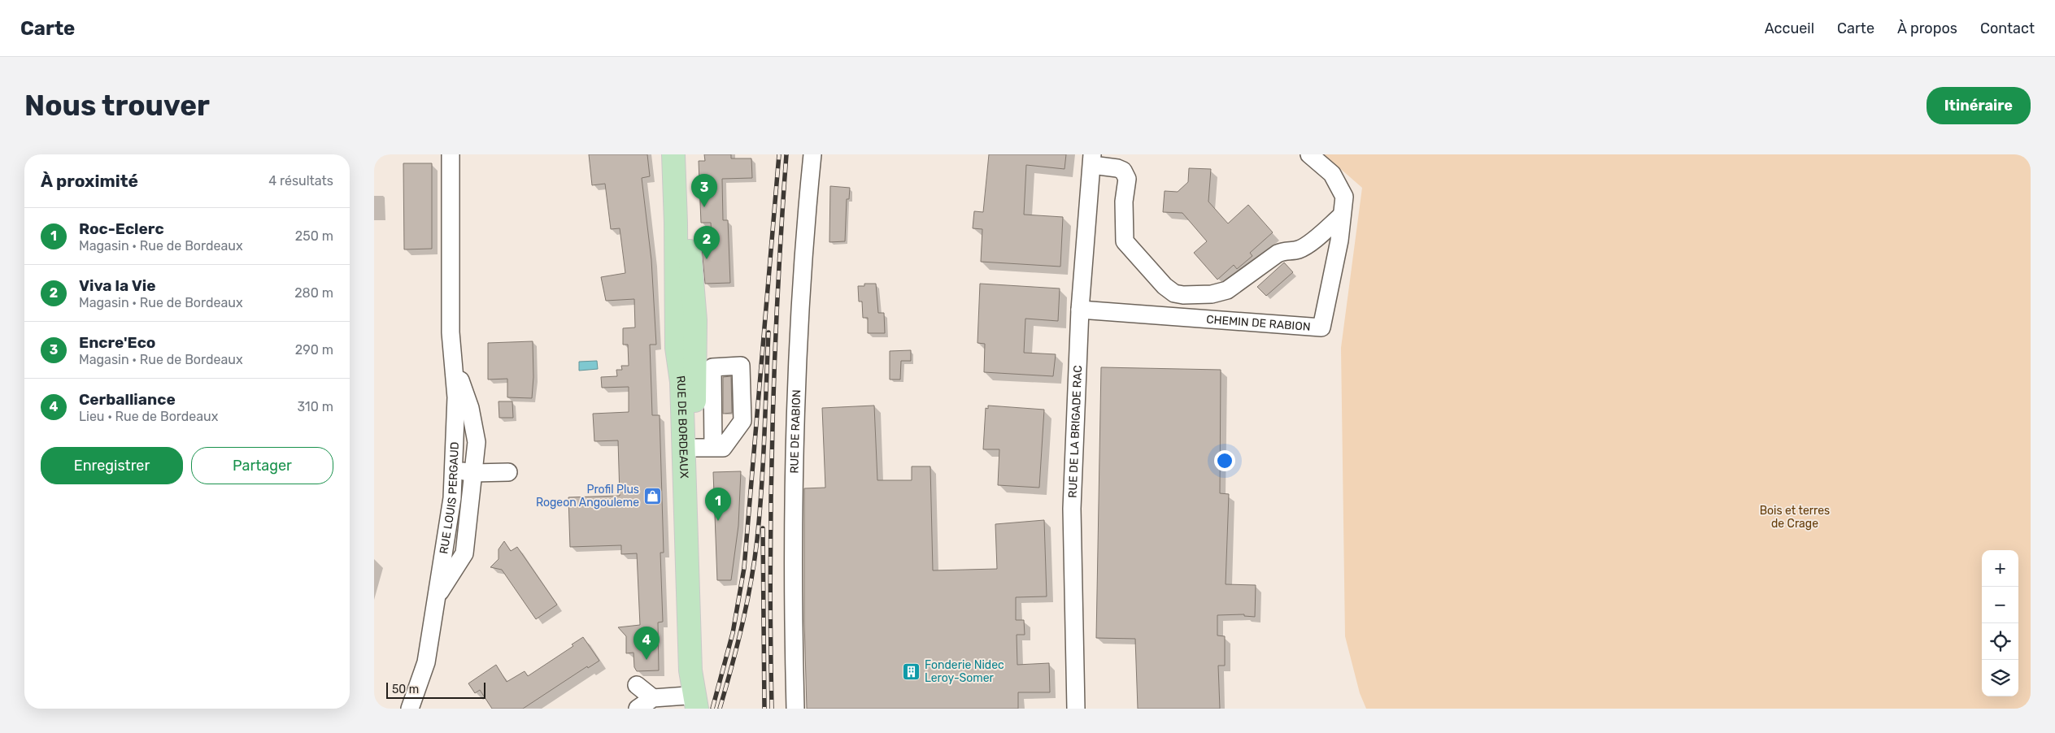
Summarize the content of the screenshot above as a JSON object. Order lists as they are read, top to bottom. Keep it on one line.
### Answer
{"streets":{"main road":["RUE DE BORDEAUX"],"street":["CHEMIN DE RABION","RUE DE RABION","RUE DE LA BRIGADE RAC","RUE LOUIS PERGAUD"]},"crossings":[["CHEMIN DE RABION","RUE DE LA BRIGADE RAC"]],"parks":["Bois et terres de Crage"],"places":{"shop":["Profil Plus Rogeon Angouleme"],"building":["Fonderie Nidec Leroy-Somer"]},"scale_bar":"50 m","page":{"header":"Carte","nav":["Accueil","Carte","À propos","Contact"],"buttons":["Itinéraire",["Enregistrer","Partager"]],"title":"Nous trouver","heading":["À proximité","4 résultats"],"pins":["3","2","1","4"],"list":[{"mark":"1","name":"Roc-Eclerc","note":"Magasin · Rue de Bordeaux","value":"250 m"},{"mark":"2","name":"Viva la Vie","note":"Magasin · Rue de Bordeaux","value":"280 m"},{"mark":"3","name":"Encre'Eco","note":"Magasin · Rue de Bordeaux","value":"290 m"},{"mark":"4","name":"Cerballiance","note":"Lieu · Rue de Bordeaux","value":"310 m"}],"map_buttons":["+","−"],"scale":"50 m"}}
